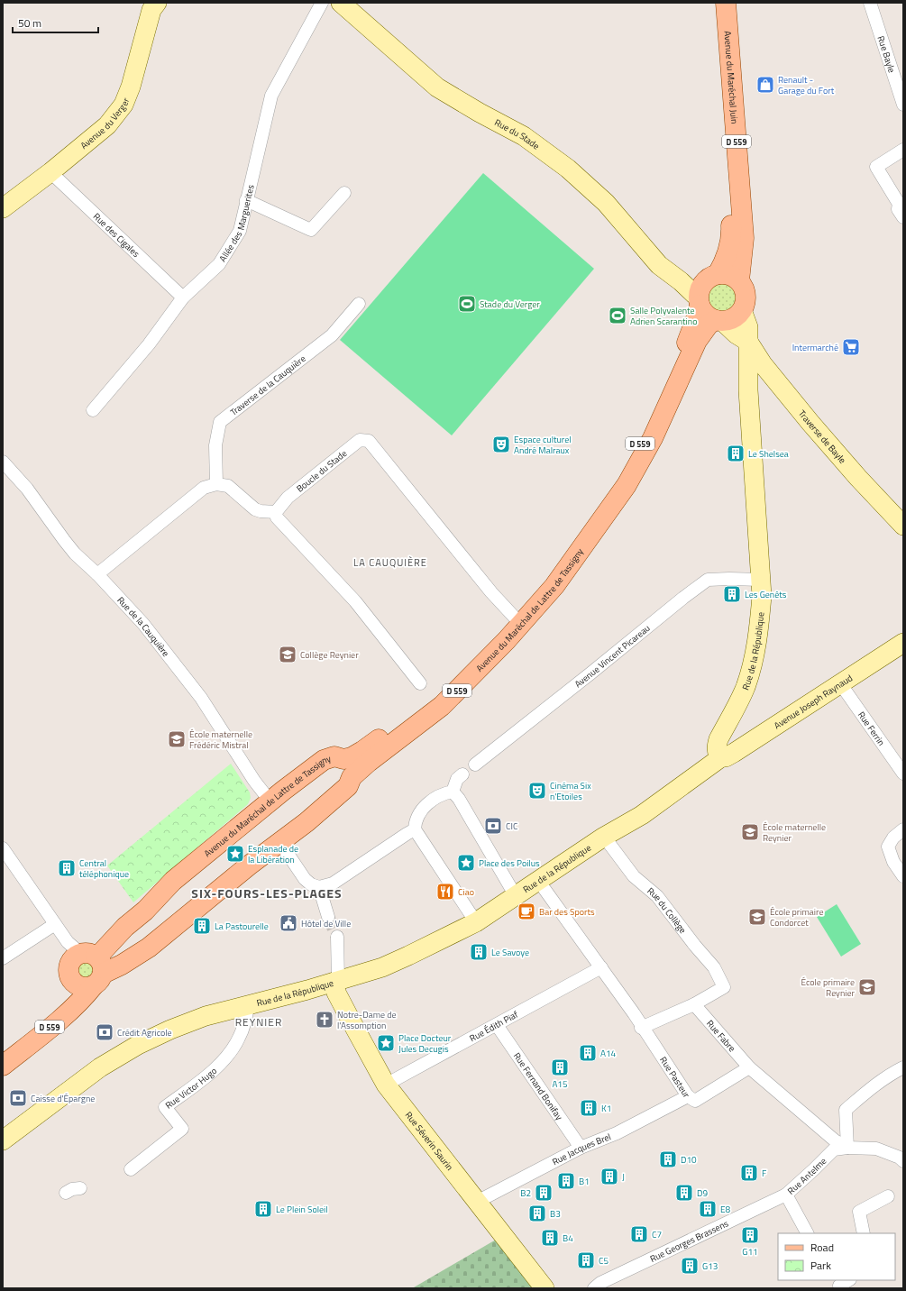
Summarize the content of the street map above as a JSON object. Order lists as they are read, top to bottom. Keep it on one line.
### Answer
{"streets":{"main road":["Avenue du Maréchal Juin","Avenue du Verger","Rue du Stade","D 559","Traverse de Bayle","Avenue du Maréchal de Lattre de Tassigny","Rue de la République","Avenue Joseph Raynaud","Rue Séverin Saurin"],"street":["Rue Bayle","Allée des Marguerites","Rue des Cigales","Traverse de la Cauquière","Boucle du Stade","Rue de la Cauquière","Avenue Vincent Picareau","Rue Ferrin","Rue du Collège","Rue Édith Piaf","Rue Fabre","Rue Pasteur","Rue Fernand Bonifay","Rue Victor Hugo","Rue Jacques Brel","Rue Antelme","Rue Georges Brassens"]},"crossings":[["Avenue du Maréchal Juin","Rue du Stade"],["Avenue du Maréchal Juin","Traverse de Bayle"],["Avenue du Maréchal Juin","Avenue du Maréchal de Lattre de Tassigny"],["Avenue du Verger","Rue des Cigales"],["Rue du Stade","Traverse de Bayle"],["Rue du Stade","Avenue du Maréchal de Lattre de Tassigny"],["D 559","Avenue du Maréchal de Lattre de Tassigny"],["Allée des Marguerites","Rue des Cigales"],["Traverse de Bayle","Avenue du Maréchal de Lattre de Tassigny"],["Traverse de Bayle","Rue de la République"],["Boucle du Stade","Avenue du Maréchal de Lattre de Tassigny"],["Avenue du Maréchal de Lattre de Tassigny","Rue de la Cauquière"],["Rue de la République","Avenue Vincent Picareau"],["Rue de la République","Avenue Joseph Raynaud"],["Rue de la République","Rue du Collège"],["Rue de la République","Rue Pasteur"],["Rue de la République","Rue Victor Hugo"],["Rue de la République","Rue Séverin Saurin"],["Avenue Joseph Raynaud","Rue Ferrin"],["Rue du Collège","Rue Fabre"],["Rue Édith Piaf","Rue Pasteur"],["Rue Édith Piaf","Rue Fernand Bonifay"],["Rue Édith Piaf","Rue Séverin Saurin"],["Rue Fabre","Rue Pasteur"],["Rue Pasteur","Rue Jacques Brel"],["Rue Fernand Bonifay","Rue Jacques Brel"],["Rue Séverin Saurin","Rue Jacques Brel"],["Rue Antelme","Rue Georges Brassens"]],"districts":["LA CAUQUIÈRE","SIX-FOURS-LES-PLAGES","REYNIER"],"places":{"shop":["Renault - Garage du Fort"],"sports":["Stade du Verger","Salle Polyvalente Adrien Scarantino"],"supermarket":["Intermarché"],"theatre":["Espace culturel André Malraux","Cinéma Six n'Etoiles"],"building":["Le Shelsea","Les Genêts","Central téléphonique","La Pastourelle","Le Savoye","A14","A15","K1","D10","F","J","B1","B2","D9","Le Plein Soleil","E8","B3","C7","G11","B4","C5","G13"],"school or university":["Collège Reynier","École maternelle Frédéric Mistral","École maternelle Reynier","École primaire Condorcet","École primaire Reynier"],"bank":["CIC","Crédit Agricole","Caisse d'Épargne"],"place":["Esplanade de la Libération","Place des Poilus","Place Docteur Jules Decugis"],"restaurant":["Ciao"],"cafe":["Bar des Sports"],"public building":["Hôtel de Ville"],"church":["Notre-Dame de l'Assomption"]},"legend":["Road","Park"],"scale_bar":"50 m"}
